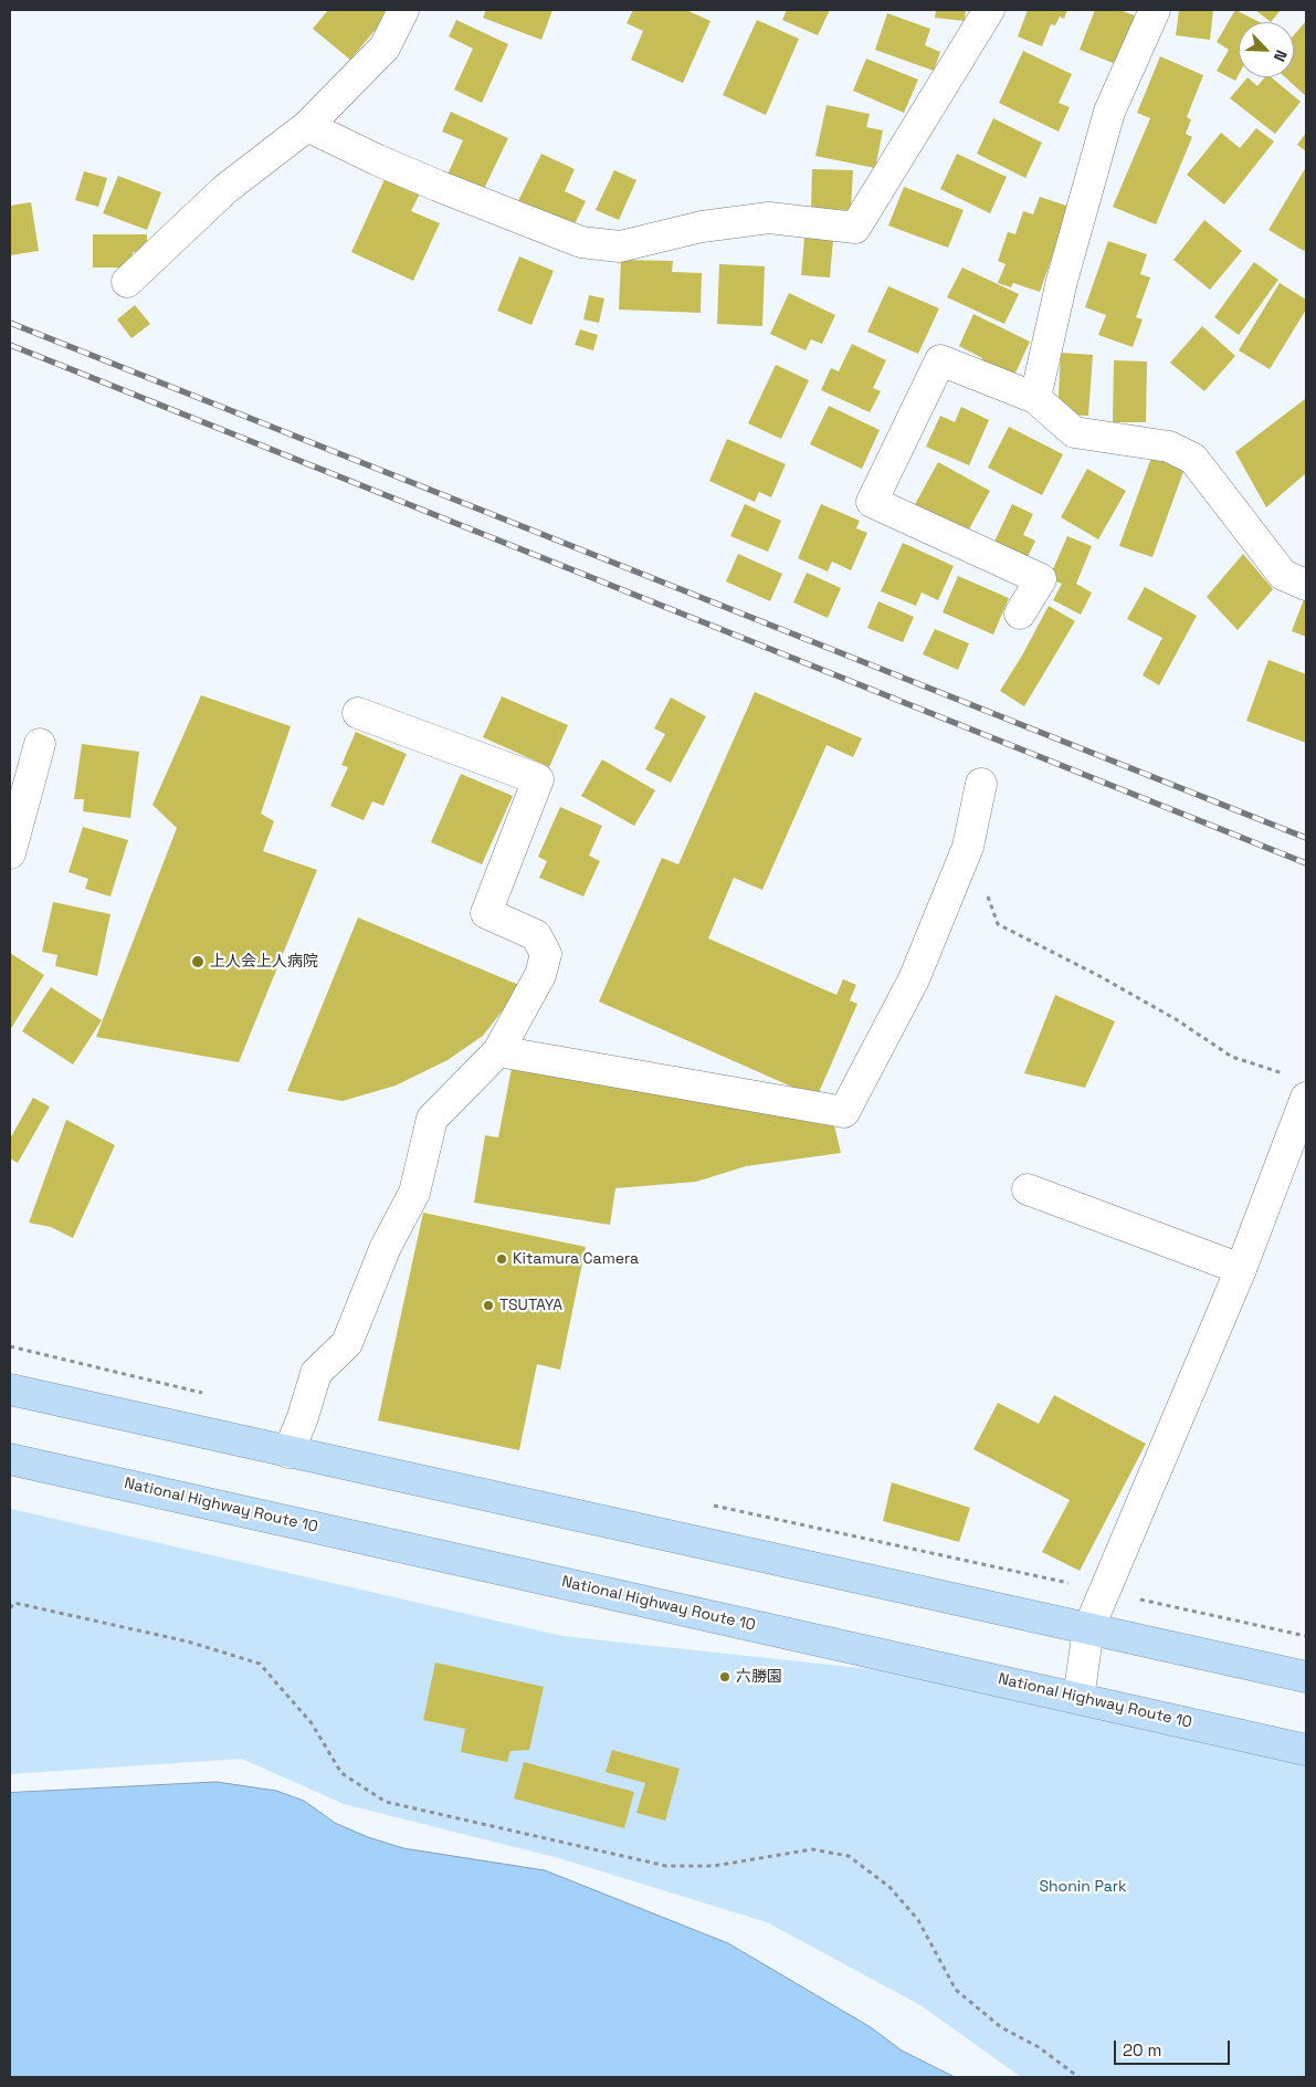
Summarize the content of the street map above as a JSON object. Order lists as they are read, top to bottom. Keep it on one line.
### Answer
{"streets":{"highway":["National Highway Route 10"]},"parks":["Shonin Park"],"places":["上人会上人病院","Kitamura Camera","TSUTAYA","六勝園"],"scale_bar":"20 m","north":"bottom right"}
